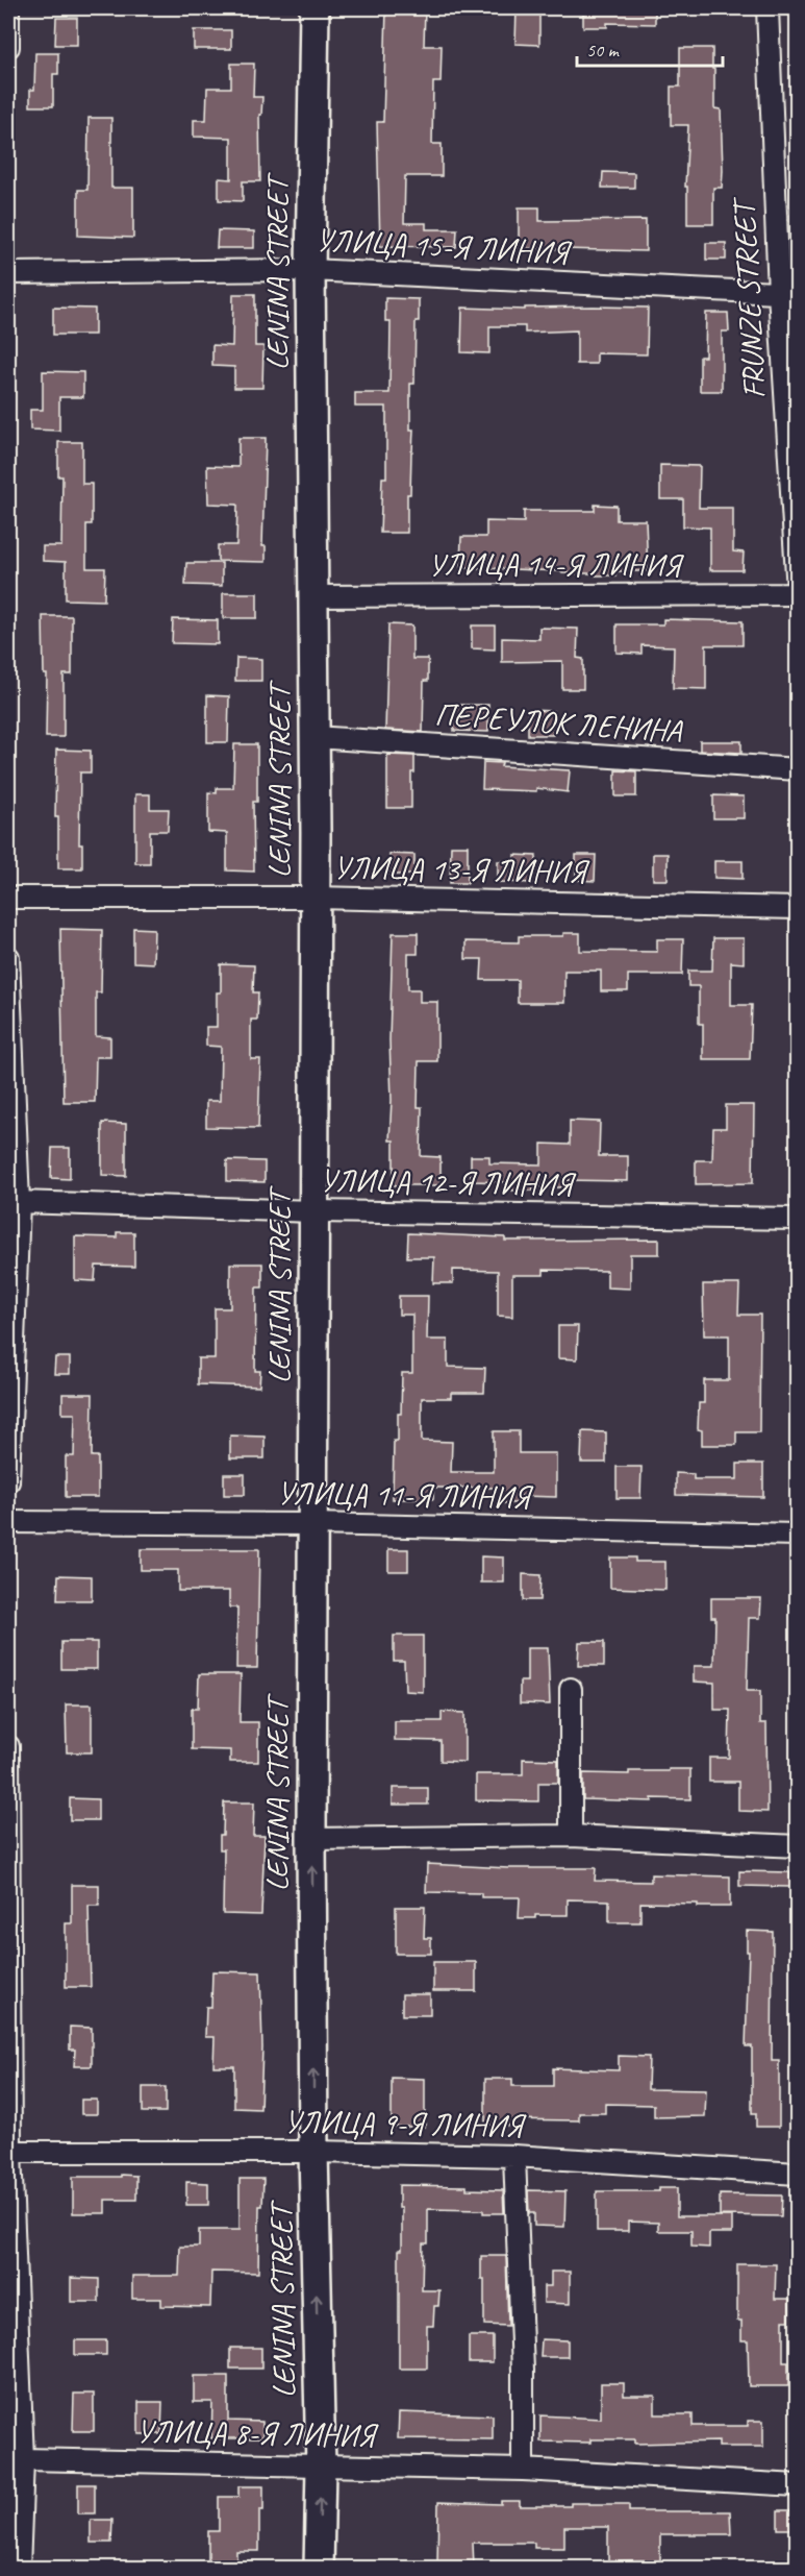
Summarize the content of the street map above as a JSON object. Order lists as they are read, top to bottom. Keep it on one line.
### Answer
{"streets":{"main road":["LENINA STREET"],"street":["УЛИЦА 15-Я ЛИНИЯ","FRUNZE STREET","УЛИЦА 14-Я ЛИНИЯ","ПЕРЕУЛОК ЛЕНИНА","УЛИЦА 13-Я ЛИНИЯ","УЛИЦА 12-Я ЛИНИЯ","УЛИЦА 11-Я ЛИНИЯ","УЛИЦА 9-Я ЛИНИЯ","УЛИЦА 8-Я ЛИНИЯ"]},"crossings":[["УЛИЦА 15-Я ЛИНИЯ","LENINA STREET"],["УЛИЦА 15-Я ЛИНИЯ","FRUNZE STREET"],["LENINA STREET","УЛИЦА 14-Я ЛИНИЯ"],["LENINA STREET","ПЕРЕУЛОК ЛЕНИНА"],["LENINA STREET","УЛИЦА 13-Я ЛИНИЯ"],["LENINA STREET","УЛИЦА 12-Я ЛИНИЯ"],["LENINA STREET","УЛИЦА 11-Я ЛИНИЯ"],["LENINA STREET","УЛИЦА 9-Я ЛИНИЯ"],["LENINA STREET","УЛИЦА 8-Я ЛИНИЯ"],["FRUNZE STREET","УЛИЦА 14-Я ЛИНИЯ"]],"scale_bar":"50 m"}
